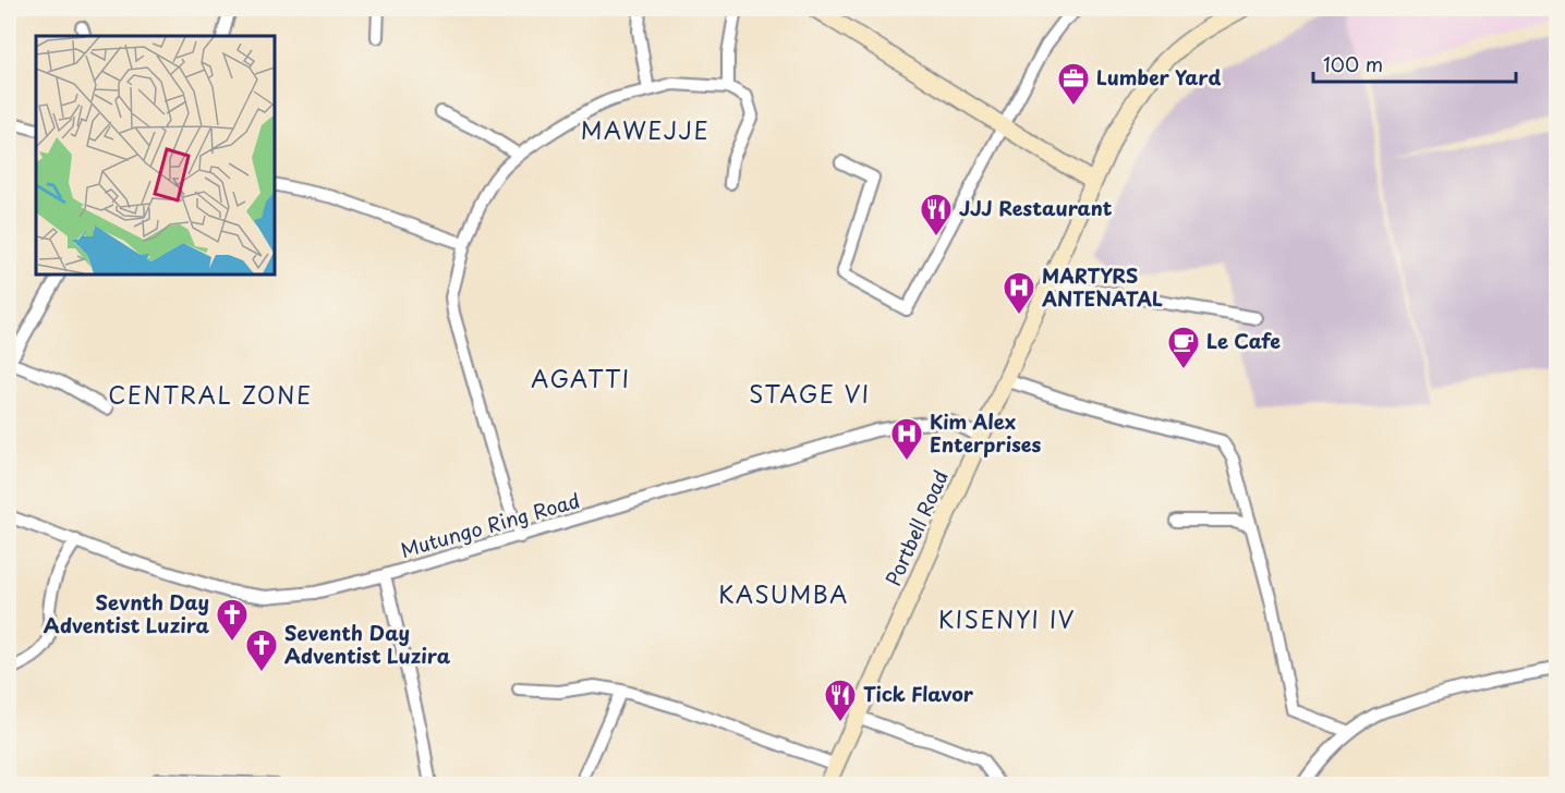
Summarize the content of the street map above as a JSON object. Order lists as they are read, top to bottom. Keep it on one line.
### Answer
{"streets":{"main road":["Portbell Road"],"street":["Mutungo Ring Road"]},"crossings":[["Mutungo Ring Road","Portbell Road"]],"districts":["MAWEJJE","AGATTI","STAGE VI","CENTRAL ZONE","KASUMBA","KISENYI IV"],"places":{"office":["Lumber Yard"],"restaurant":["JJJ Restaurant","Tick Flavor"],"hospital":["MARTYRS ANTENATAL","Kim Alex Enterprises"],"cafe":["Le Cafe"],"church":["Sevnth Day Adventist Luzira","Seventh Day Adventist Luzira"]},"scale_bar":"100 m"}
